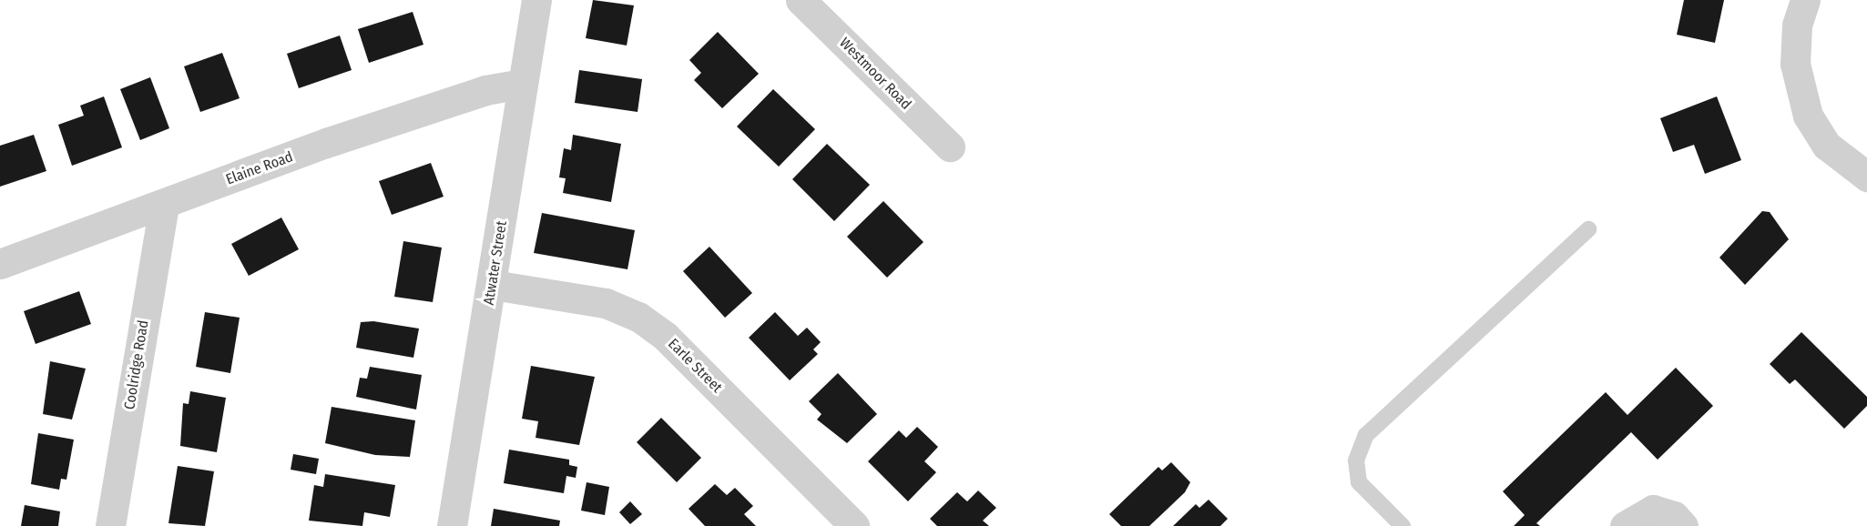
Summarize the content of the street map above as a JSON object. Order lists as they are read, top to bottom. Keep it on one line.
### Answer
{"streets":{"street":["Westmoor Road","Elaine Road","Atwater Street","Coolridge Road","Earle Street"]},"crossings":[["Elaine Road","Atwater Street"],["Elaine Road","Coolridge Road"],["Atwater Street","Earle Street"]]}
